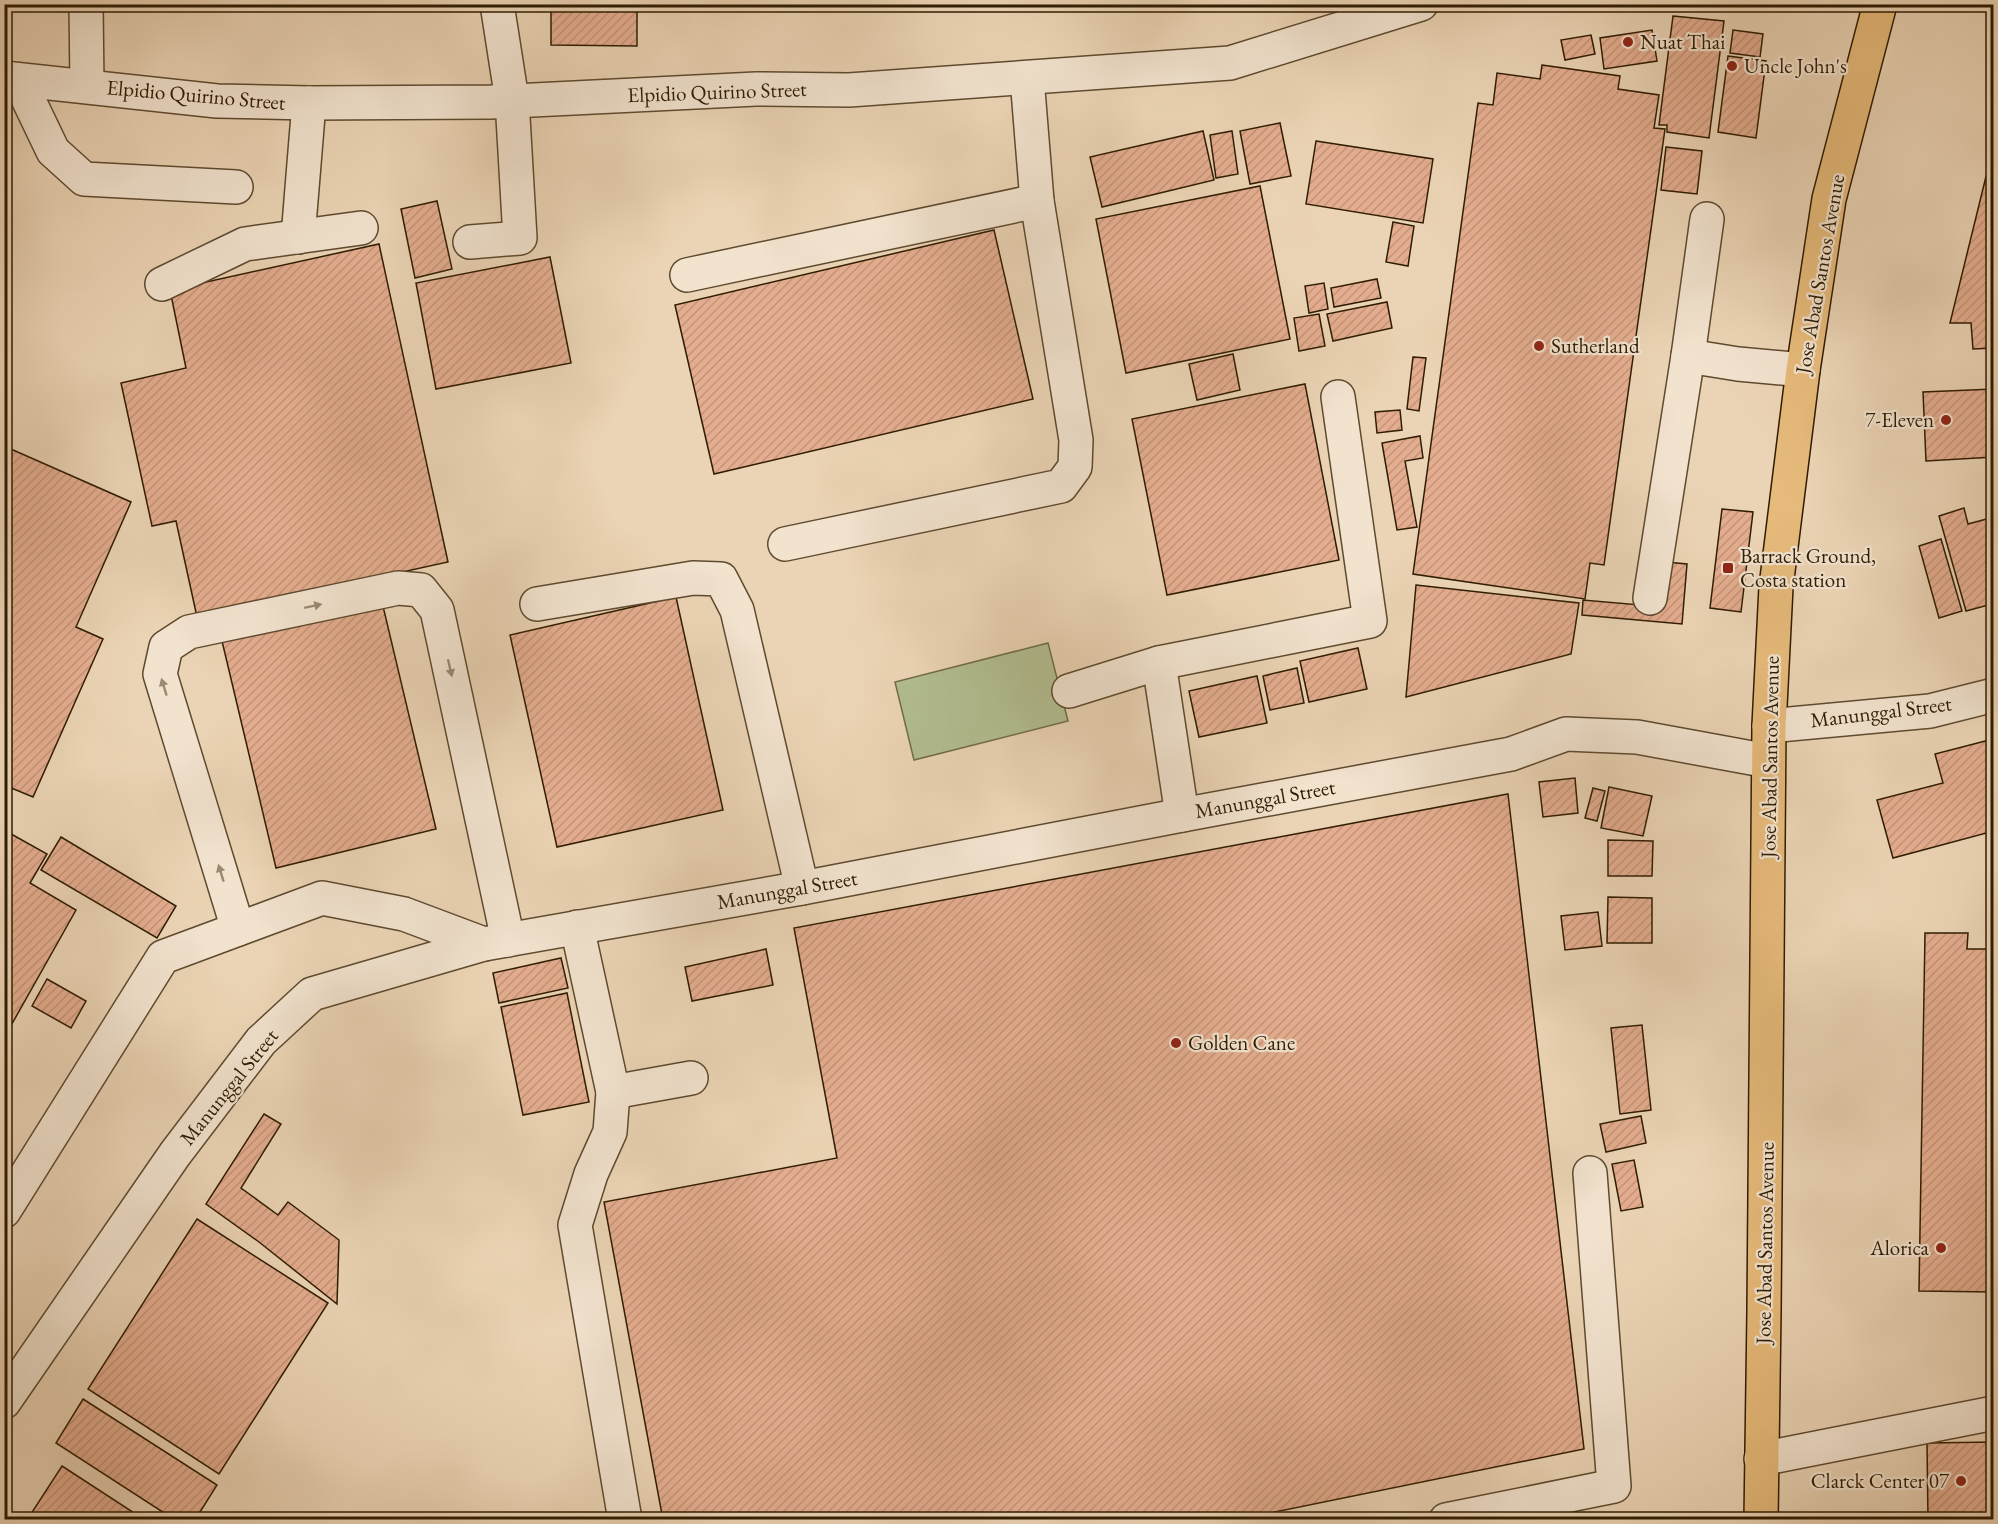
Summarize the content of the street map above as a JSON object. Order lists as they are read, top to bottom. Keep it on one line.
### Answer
{"streets":{"main road":["Jose Abad Santos Avenue"],"street":["Elpidio Quirino Street","Manunggal Street"]},"crossings":[["Jose Abad Santos Avenue","Manunggal Street"]],"places":{"other":["Nuat Thai","Uncle John's","Sutherland","7-Eleven","Golden Cane","Alorica","Clarck Center 07"],"transit":["Barrack Ground, Costa station"]}}
